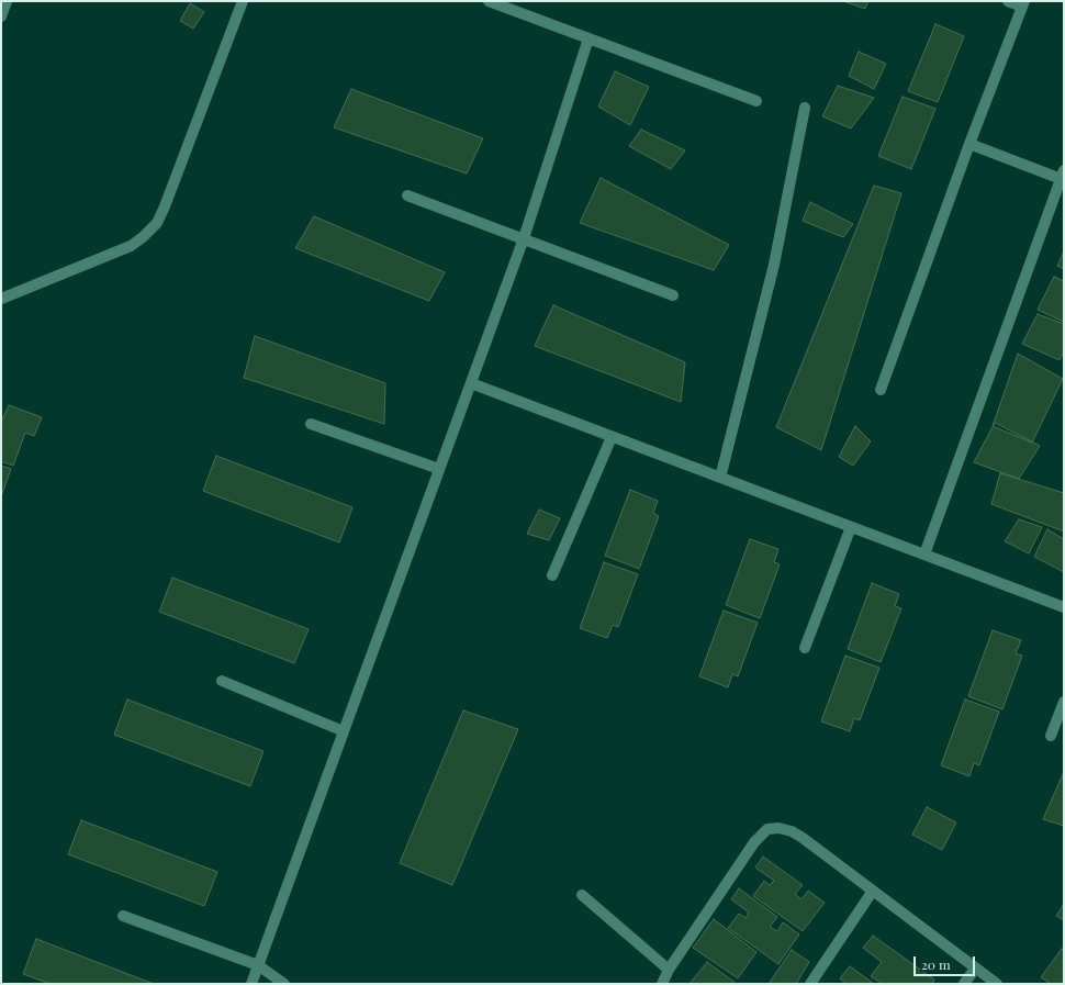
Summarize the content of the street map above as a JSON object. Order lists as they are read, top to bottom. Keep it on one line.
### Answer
{"scale_bar":"20 m"}
